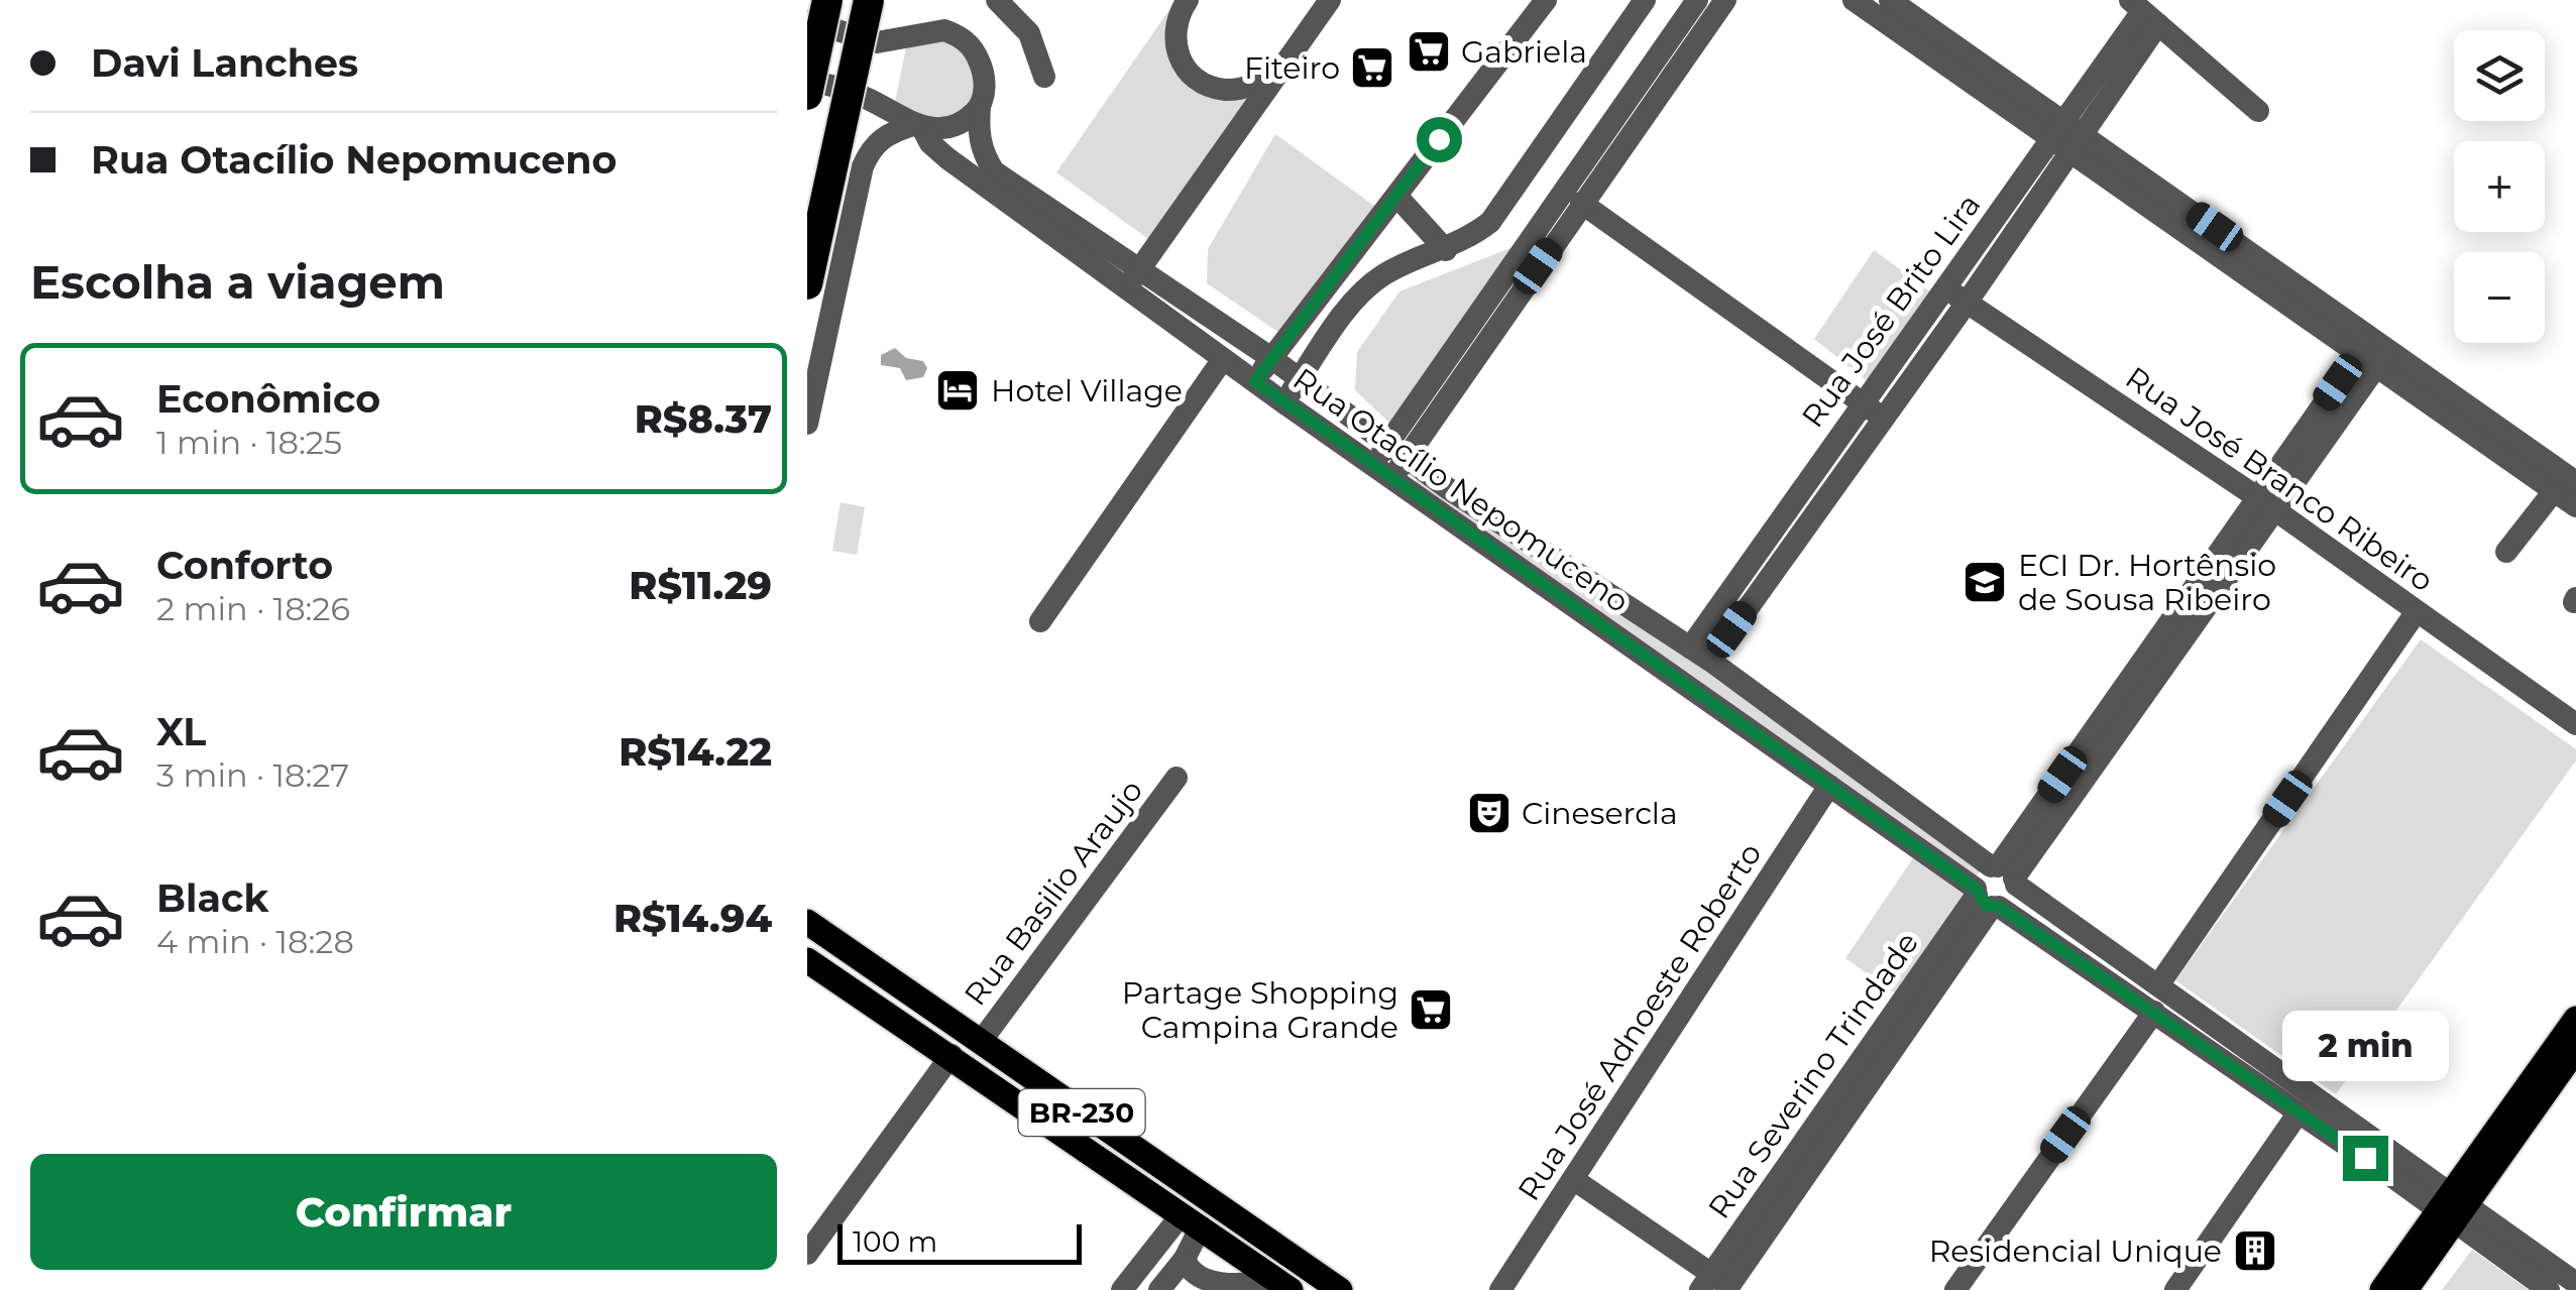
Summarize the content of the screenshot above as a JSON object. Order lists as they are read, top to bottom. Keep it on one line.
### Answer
{"streets":{"main road":["BR-230"],"street":["Rua José Brito Lira","Rua José Branco Ribeiro","Rua Otacílio Nepomuceno","Rua Basilio Araujo","Rua José Adnoeste Roberto","Rua Severino Trindade"]},"crossings":[["Rua José Brito Lira","Rua José Branco Ribeiro"],["Rua José Brito Lira","Rua Otacílio Nepomuceno"],["Rua Otacílio Nepomuceno","Rua José Adnoeste Roberto"],["Rua Otacílio Nepomuceno","Rua Severino Trindade"],["Rua Basilio Araujo","BR-230"]],"places":{"supermarket":["Gabriela","Fiteiro","Partage Shopping Campina Grande"],"hotel":["Hotel Village"],"school or university":["ECI Dr. Hortênsio de Sousa Ribeiro"],"theatre":["Cinesercla"],"building":["Residencial Unique"]},"scale_bar":"100 m","page":{"banner":["Davi Lanches","Rua Otacílio Nepomuceno"],"map_buttons":["+","−"],"heading":"Escolha a viagem","list":[{"name":"Econômico","note":"1 min · 18:25","value":"R$8.37"},{"name":"Conforto","note":"2 min · 18:26","value":"R$11.29"},{"name":"XL","note":"3 min · 18:27","value":"R$14.22"},{"name":"Black","note":"4 min · 18:28","value":"R$14.94"}],"bubble":"2 min","buttons":"Confirmar","scale":"100 m"}}
